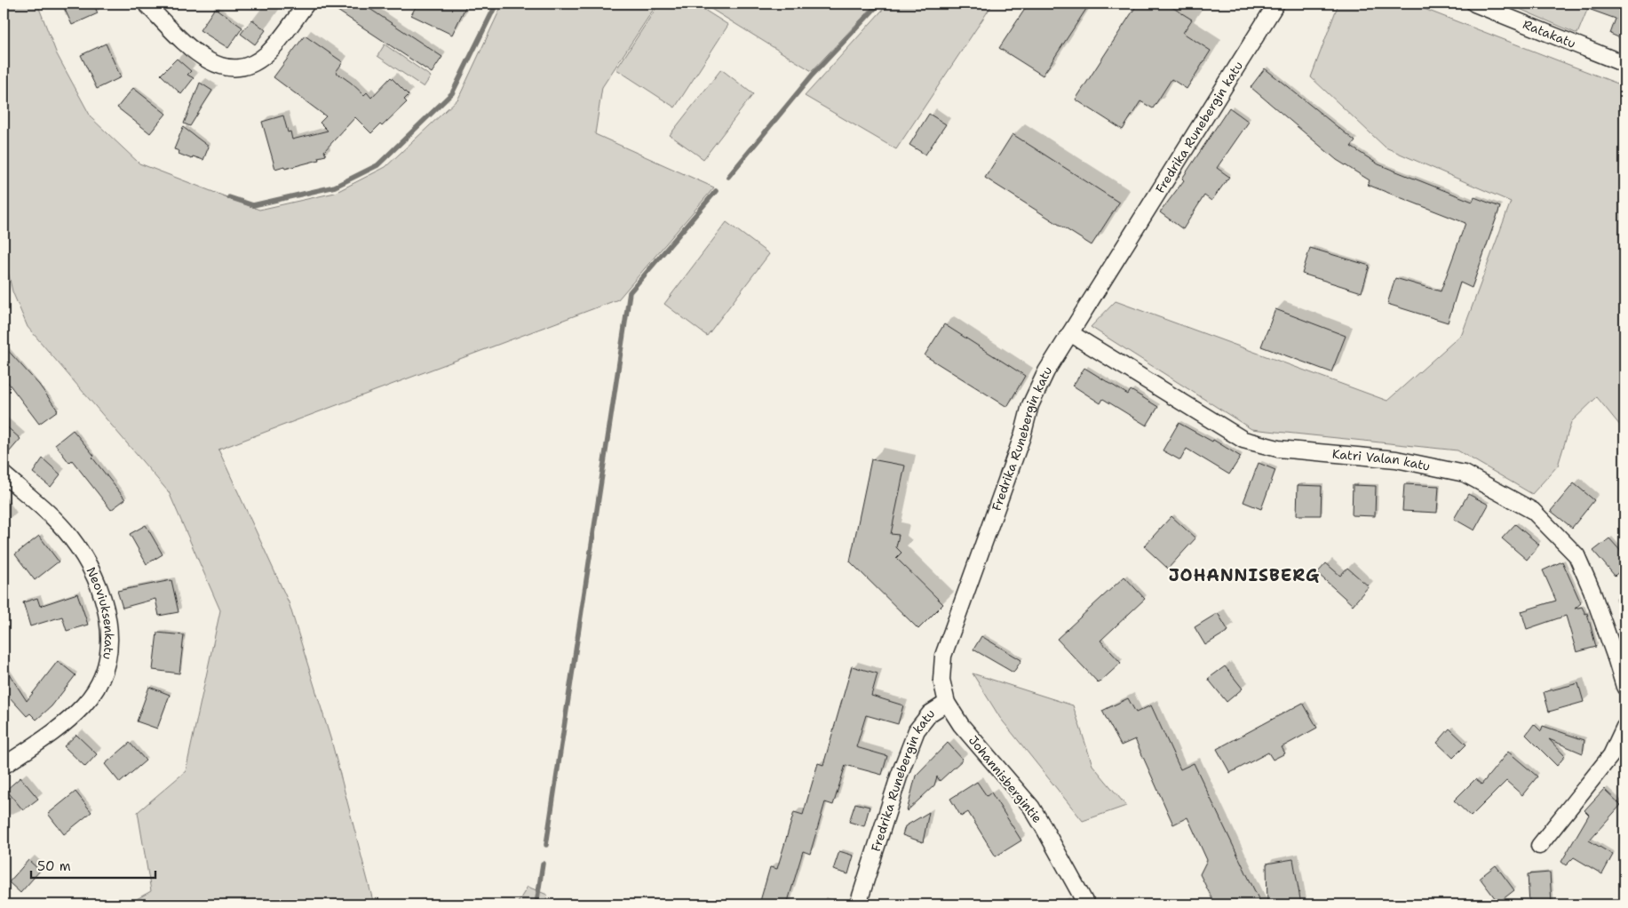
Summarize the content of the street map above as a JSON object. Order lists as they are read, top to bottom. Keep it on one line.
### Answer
{"streets":{"street":["Ratakatu","Fredrika Runebergin katu","Katri Valan katu","Neoviuksenkatu","Johannisbergintie"]},"crossings":[["Fredrika Runebergin katu","Katri Valan katu"],["Fredrika Runebergin katu","Johannisbergintie"]],"districts":["JOHANNISBERG"],"scale_bar":"50 m"}
